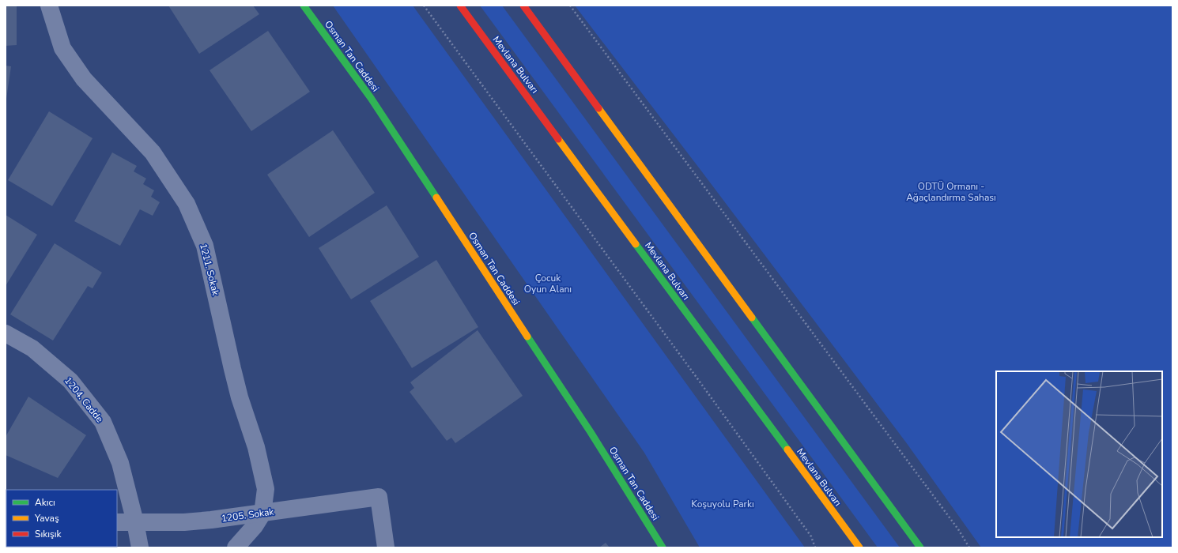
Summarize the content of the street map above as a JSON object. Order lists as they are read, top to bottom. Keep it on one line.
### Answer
{"streets":{"main road":["Osman Tan Caddesi","Mevlana Bulvarı"],"street":["1211. Sokak","1204. Cadde","1205. Sokak"]},"crossings":[["1211. Sokak","1205. Sokak"],["1204. Cadde","1205. Sokak"]],"parks":["ODTÜ Ormanı - Ağaçlandırma Sahası","Çocuk Oyun Alanı","Koşuyolu Parkı"],"legend":["Akıcı","Yavaş","Sıkışık"]}
